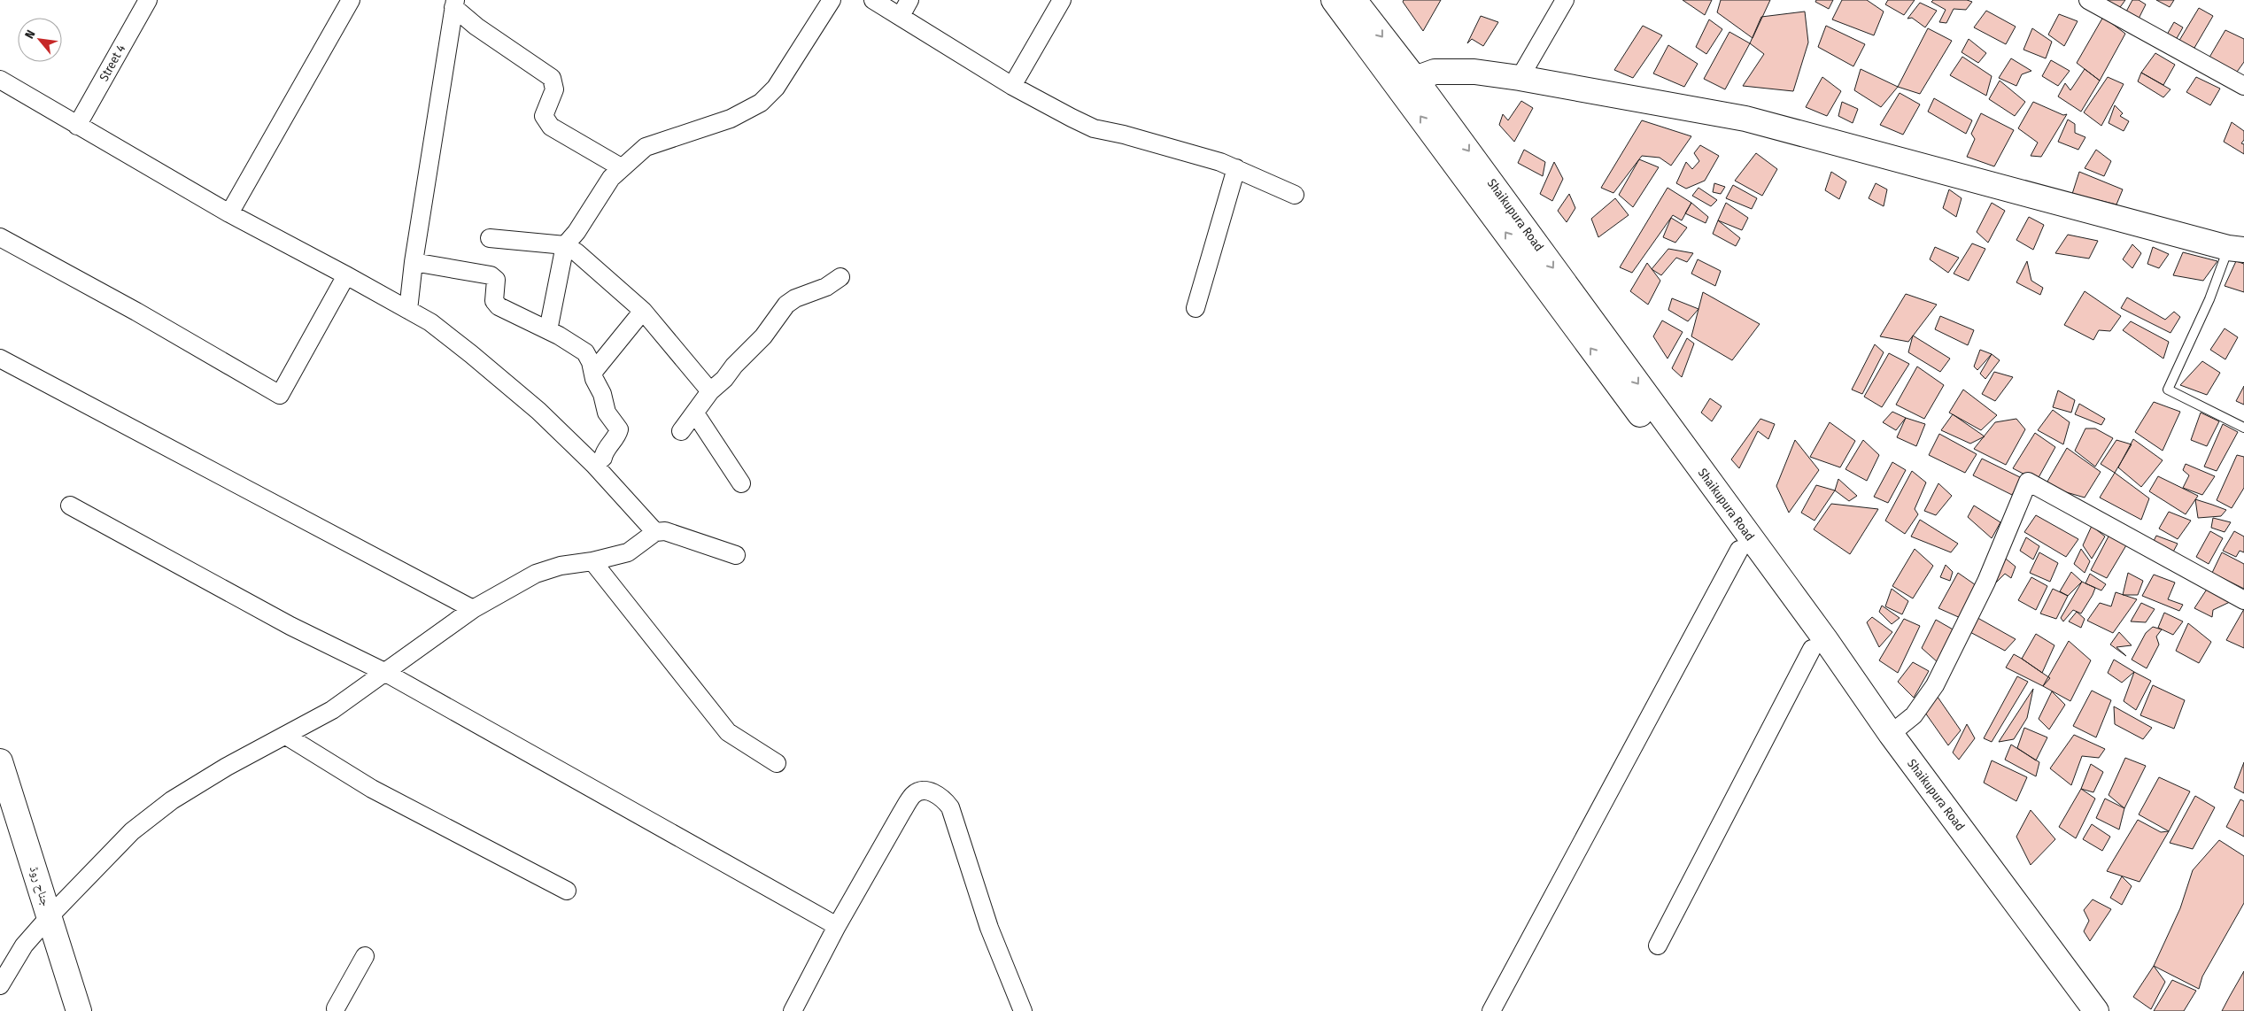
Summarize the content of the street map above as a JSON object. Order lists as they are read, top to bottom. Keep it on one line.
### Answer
{"streets":{"main road":["Shaikupura Road","جناح روڈ"],"street":["Street 4"]},"north":"top left"}
